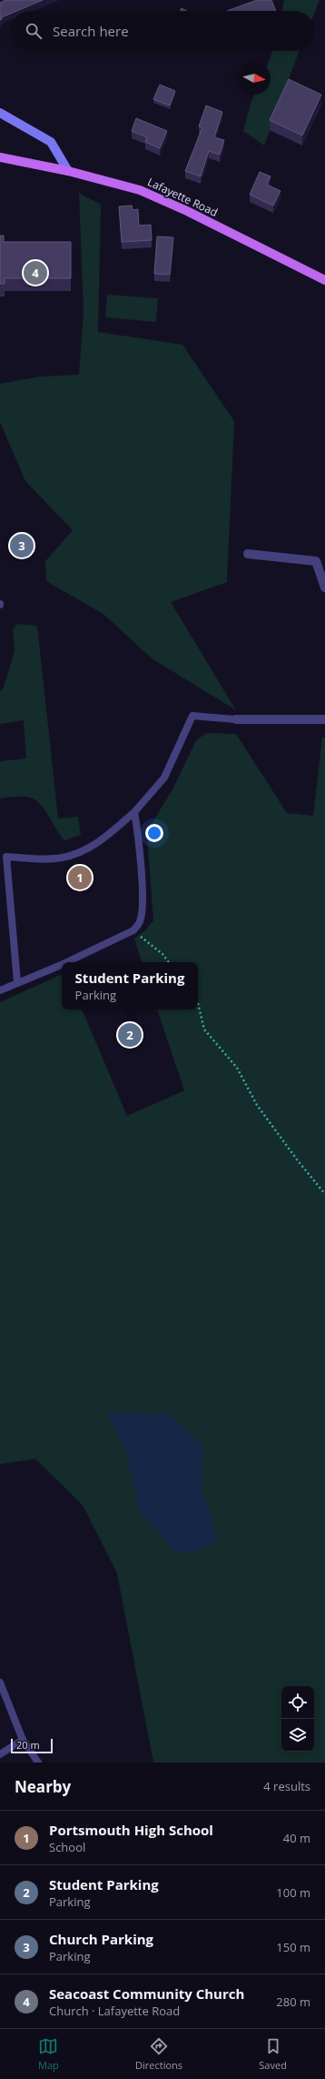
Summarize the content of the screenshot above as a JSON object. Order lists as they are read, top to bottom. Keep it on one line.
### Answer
{"streets":{"main road":["Lafayette Road"]},"scale_bar":"20 m","north":"right","page":{"search":"Search here","pins":["4","3","1","2"],"popup":["Student Parking","Parking"],"scale":"20 m","heading":["Nearby","4 results"],"list":[{"mark":"1","name":"Portsmouth High School","note":"School","value":"40 m"},{"mark":"2","name":"Student Parking","note":"Parking","value":"100 m"},{"mark":"3","name":"Church Parking","note":"Parking","value":"150 m"},{"mark":"4","name":"Seacoast Community Church","note":"Church · Lafayette Road","value":"280 m"}],"nav":["Map","Directions","Saved"]}}
